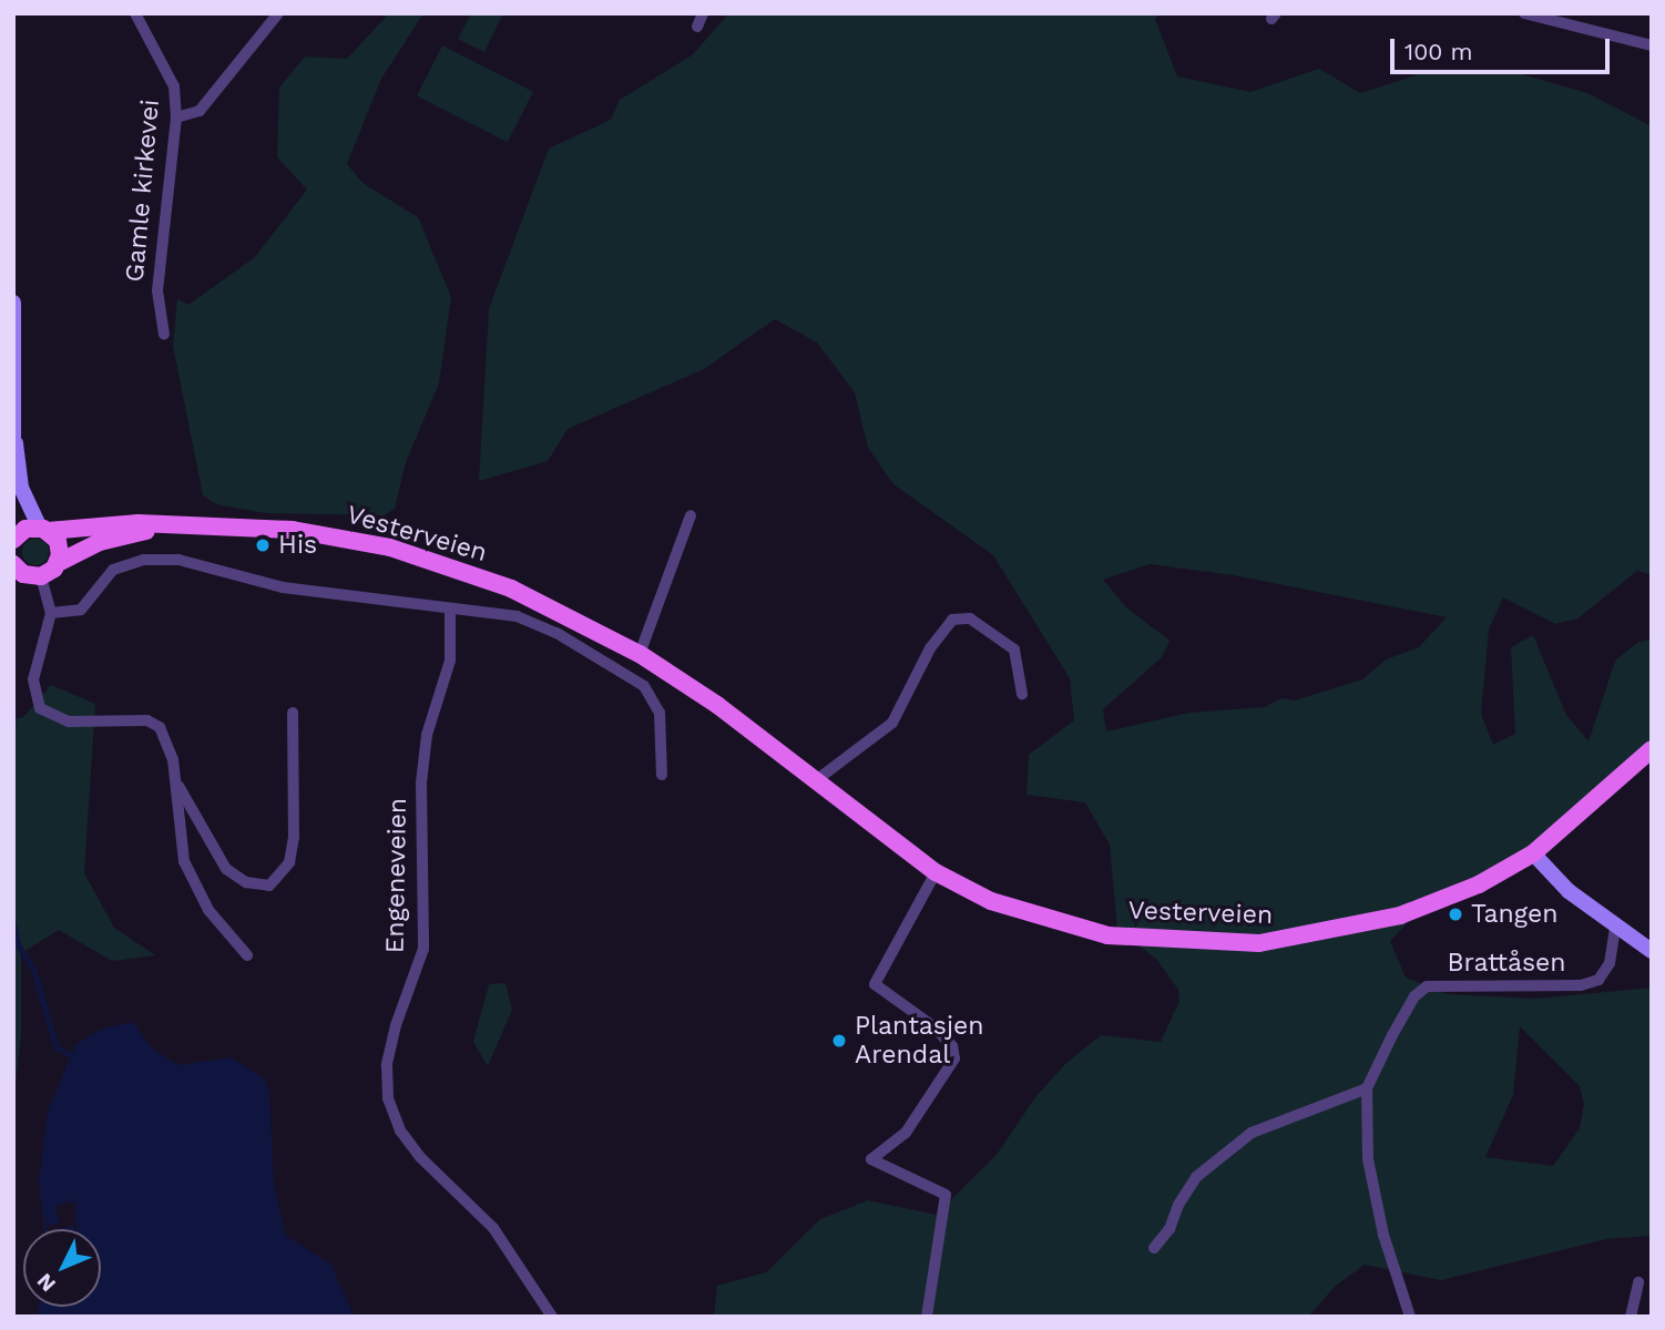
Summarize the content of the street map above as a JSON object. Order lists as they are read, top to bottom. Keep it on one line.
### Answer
{"streets":{"main road":["Vesterveien"],"street":["Gamle kirkevei","Engeneveien","Brattåsen"]},"places":["His","Tangen","Plantasjen Arendal"],"scale_bar":"100 m","north":"bottom left"}
